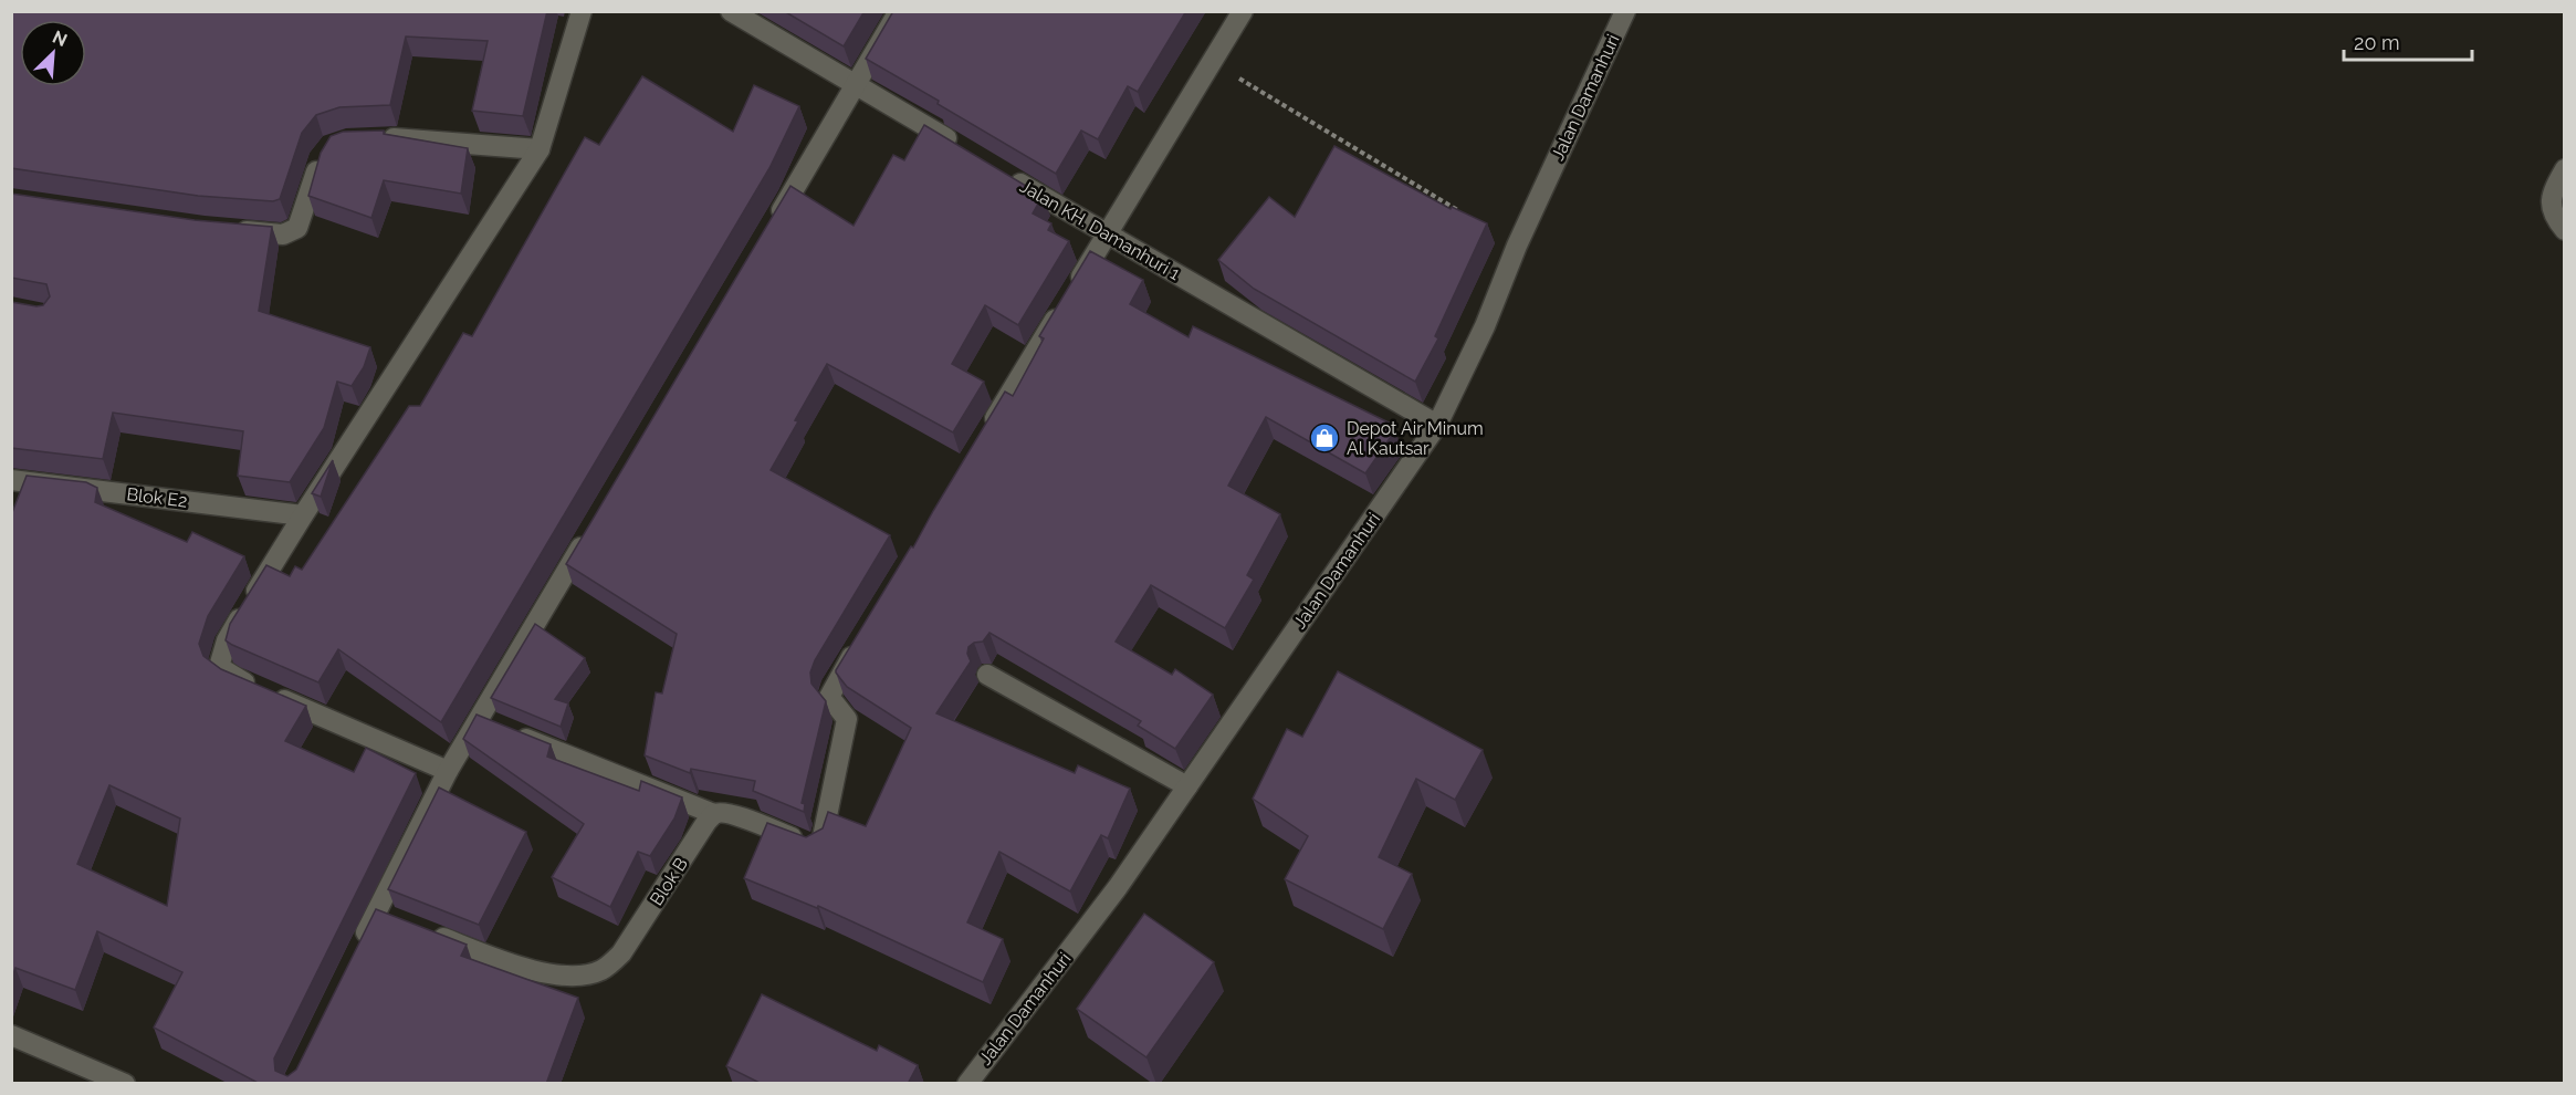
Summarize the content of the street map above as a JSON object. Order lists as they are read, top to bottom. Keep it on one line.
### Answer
{"streets":{"street":["Jalan Damanhuri","Jalan KH. Damanhuri 1","Blok E2","Blok B"]},"crossings":[["Jalan Damanhuri","Jalan KH. Damanhuri 1"]],"places":{"shop":["Depot Air Minum Al Kautsar"]},"scale_bar":"20 m","north":"top right"}
